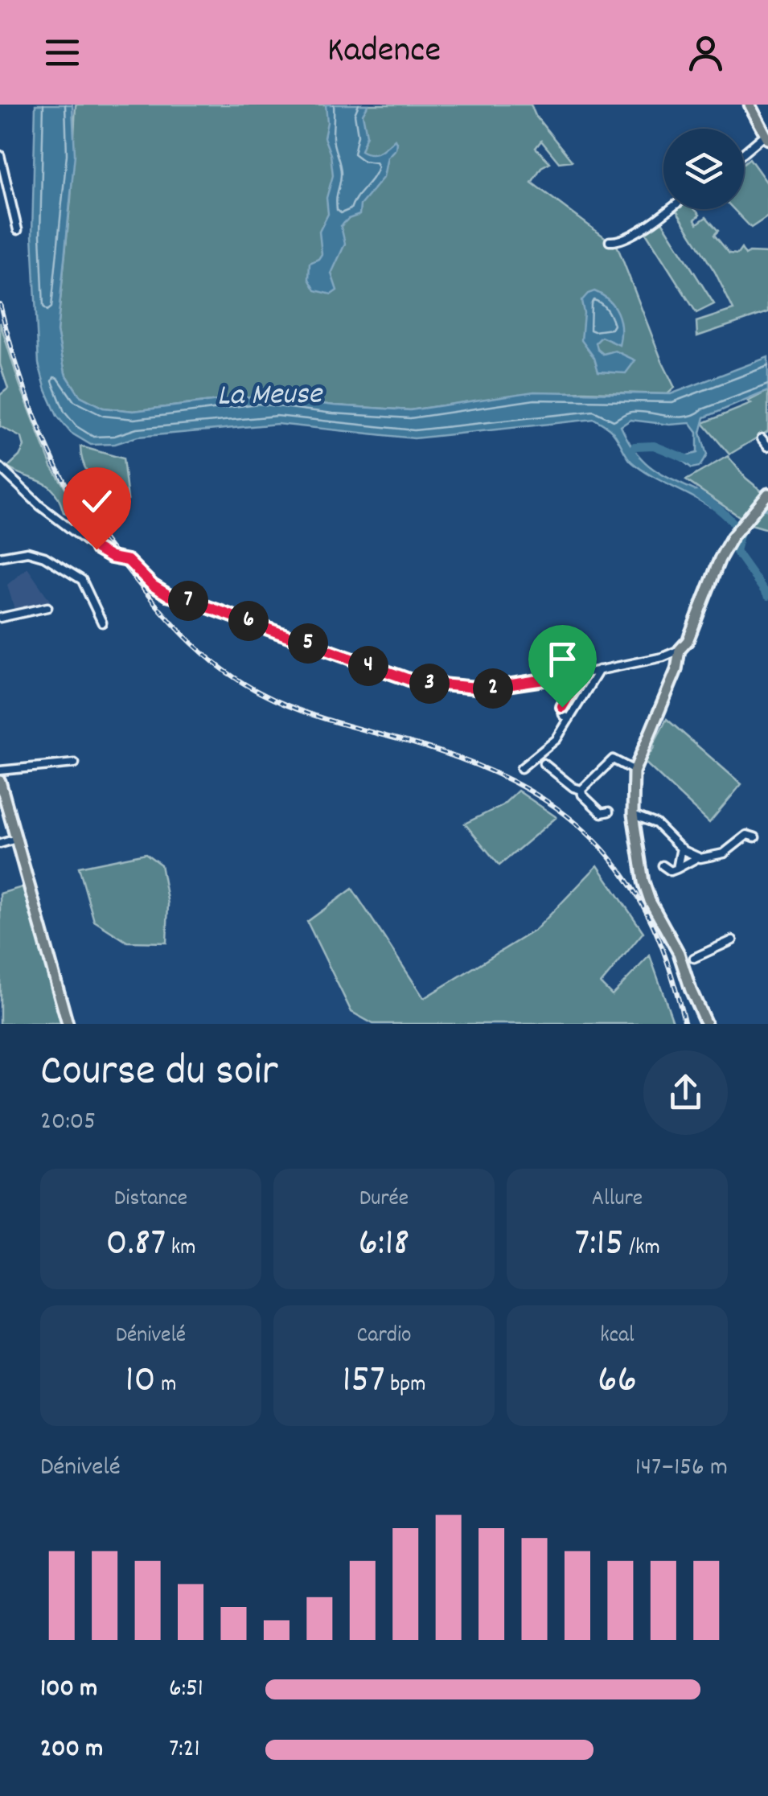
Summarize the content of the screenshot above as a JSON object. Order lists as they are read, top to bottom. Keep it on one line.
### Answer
{"water":["La Meuse"],"page":{"header":"Kadence","pins":["7","6","5","4","3","2"],"heading":["Course du soir","20:05"],"stats":[["Distance","0.87 km"],["Durée","6:18"],["Allure","7:15 /km"],["Dénivelé","10 m"],["Cardio","157 bpm"],["kcal","66"]],"chart":["Dénivelé","147–156 m"],"list":[{"name":"100 m","note":"6:51"},{"name":"200 m","note":"7:21"}]}}
